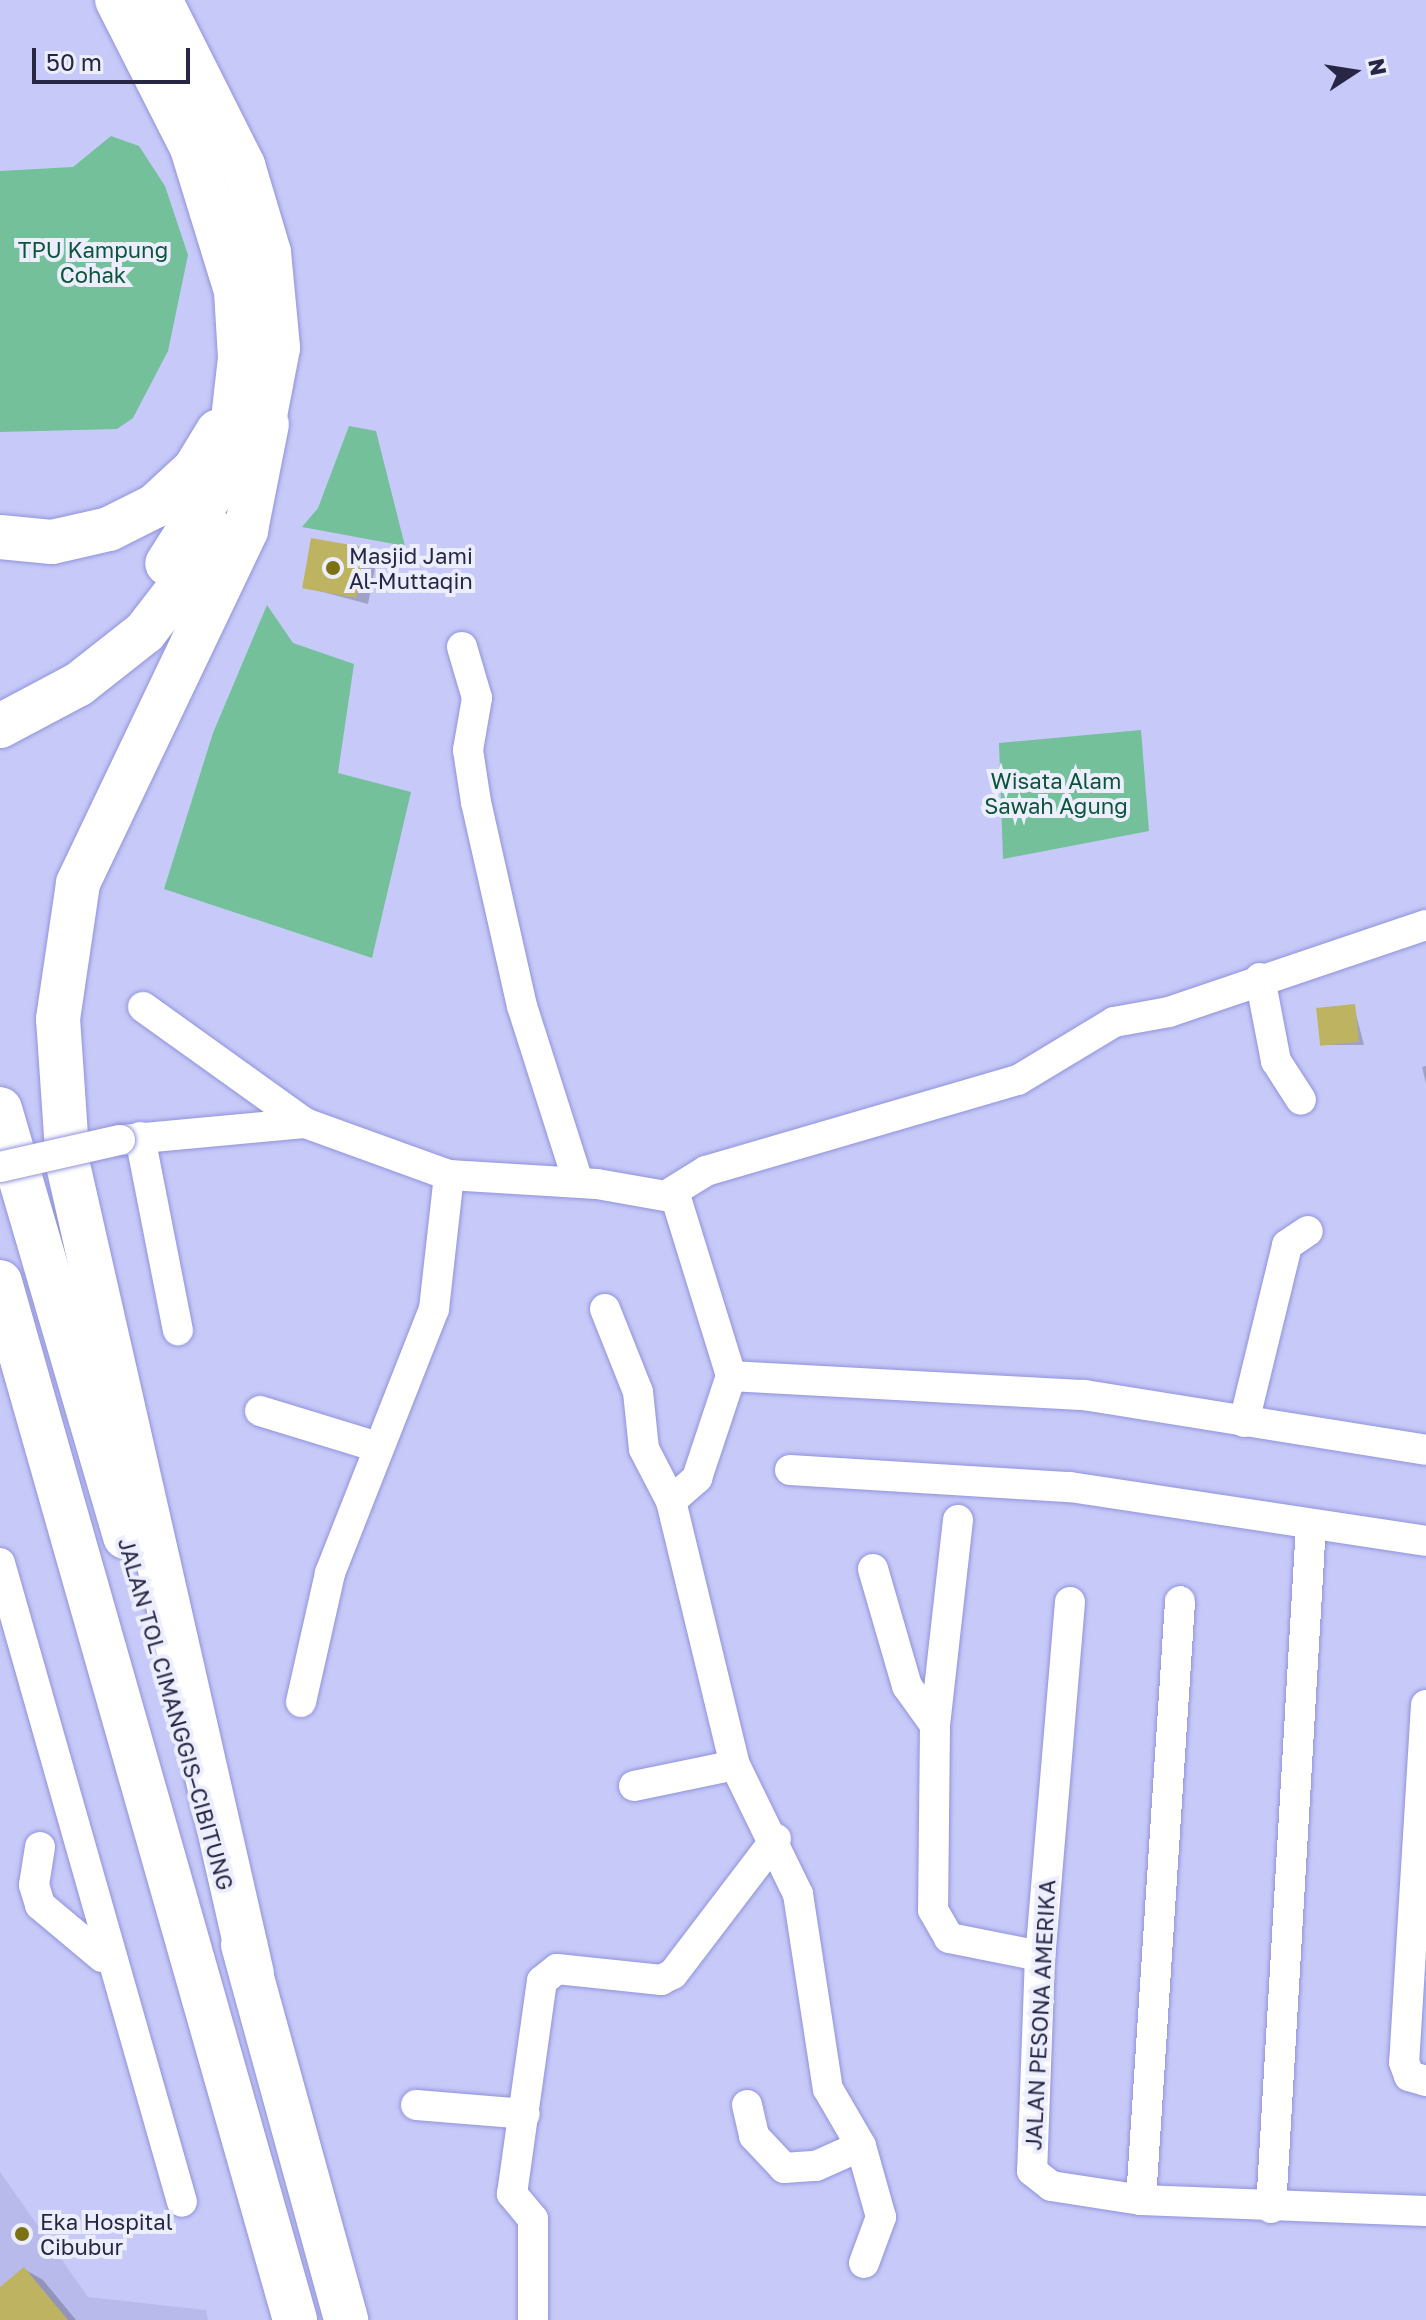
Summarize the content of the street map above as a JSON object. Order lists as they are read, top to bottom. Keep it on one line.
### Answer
{"streets":{"highway":["JALAN TOL CIMANGGIS–CIBITUNG"],"street":["JALAN PESONA AMERIKA"]},"parks":["TPU Kampung Cohak","Wisata Alam Sawah Agung"],"places":["Masjid Jami Al-Muttaqin","Eka Hospital Cibubur"],"scale_bar":"50 m","north":"right"}
